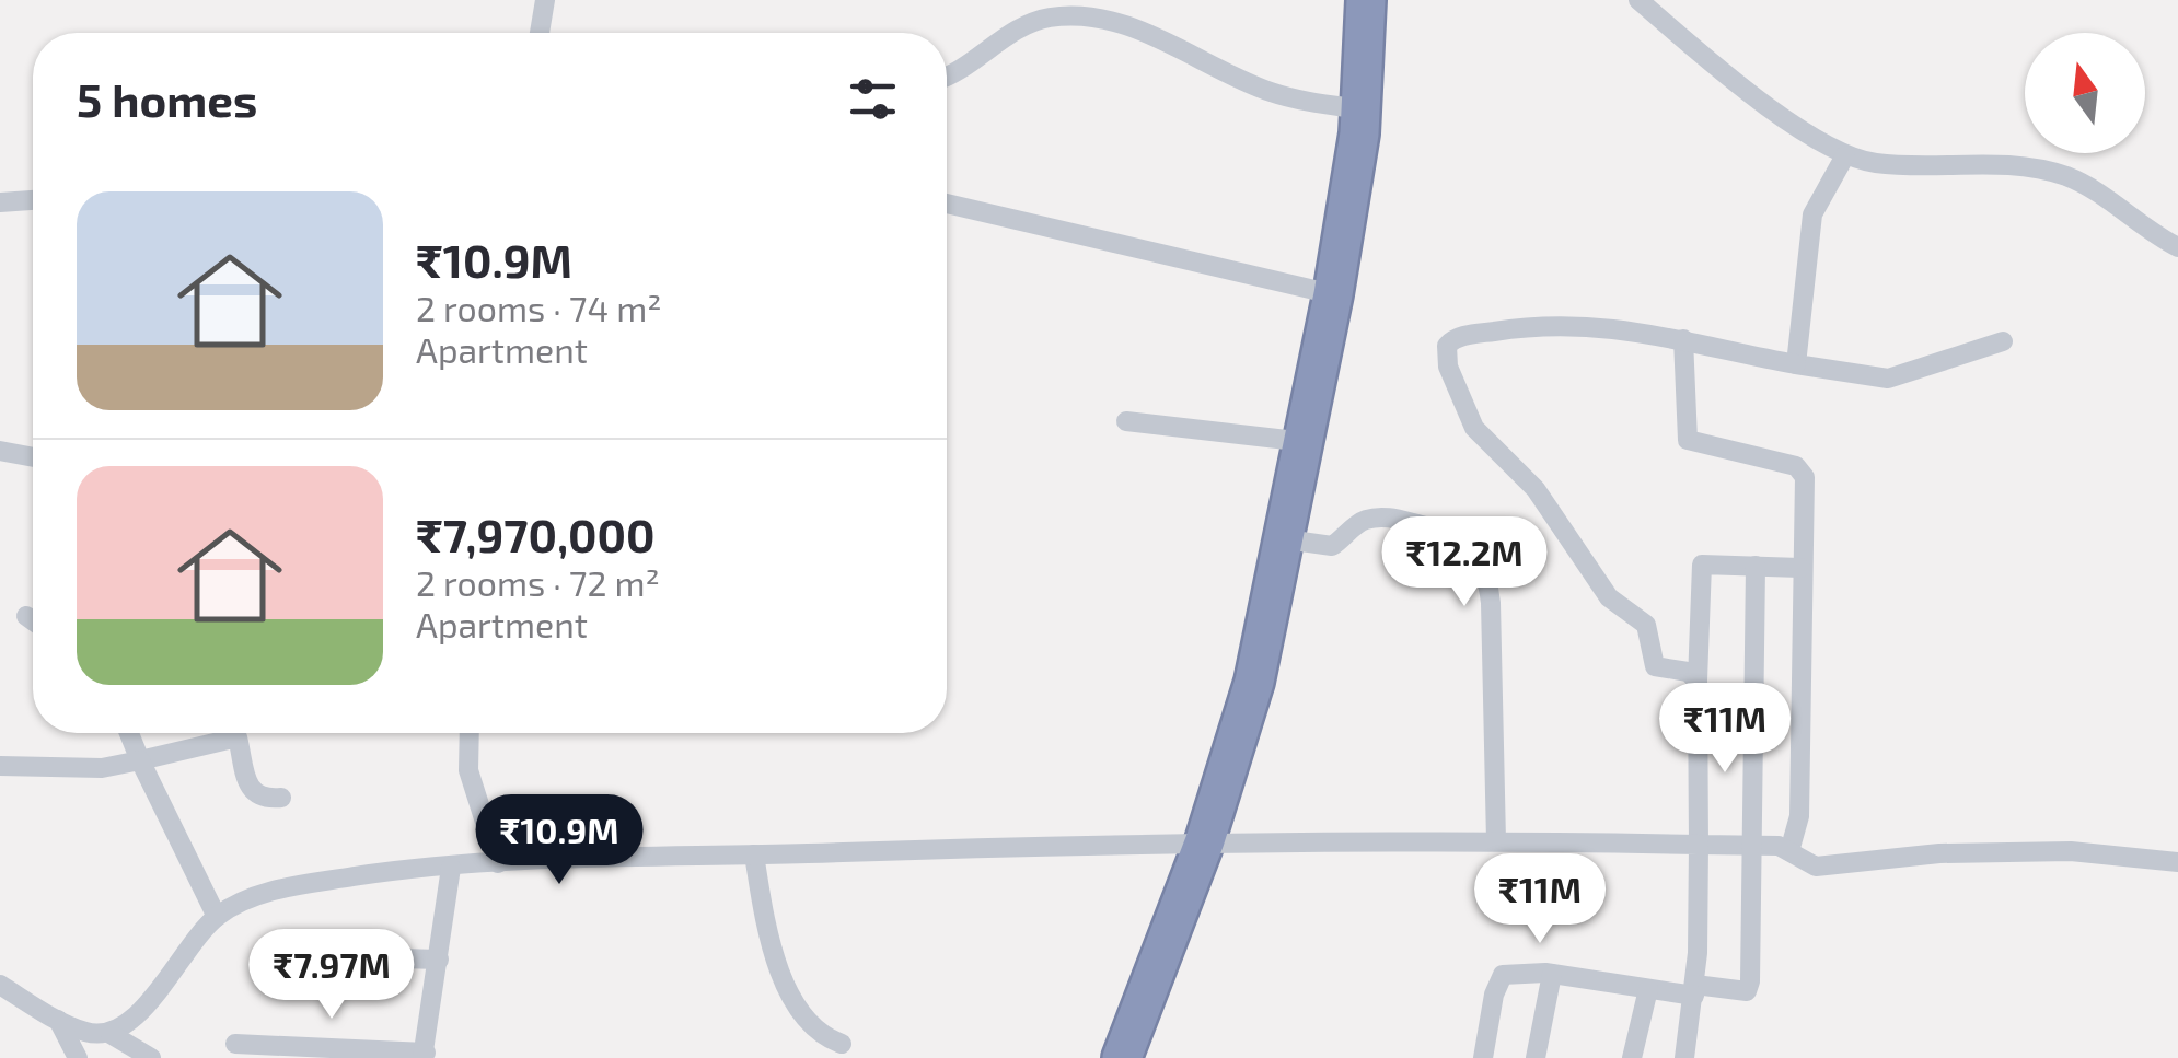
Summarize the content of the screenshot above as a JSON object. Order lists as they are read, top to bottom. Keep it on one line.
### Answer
{"north":"top","page":{"heading":"5 homes","list":[{"name":"₹10.9M","note":"2 rooms · 74 m² · Apartment"},{"name":"₹7,970,000","note":"2 rooms · 72 m² · Apartment"}],"price":["₹12.2M","₹11M","₹10.9M","₹11M","₹7.97M"]}}
